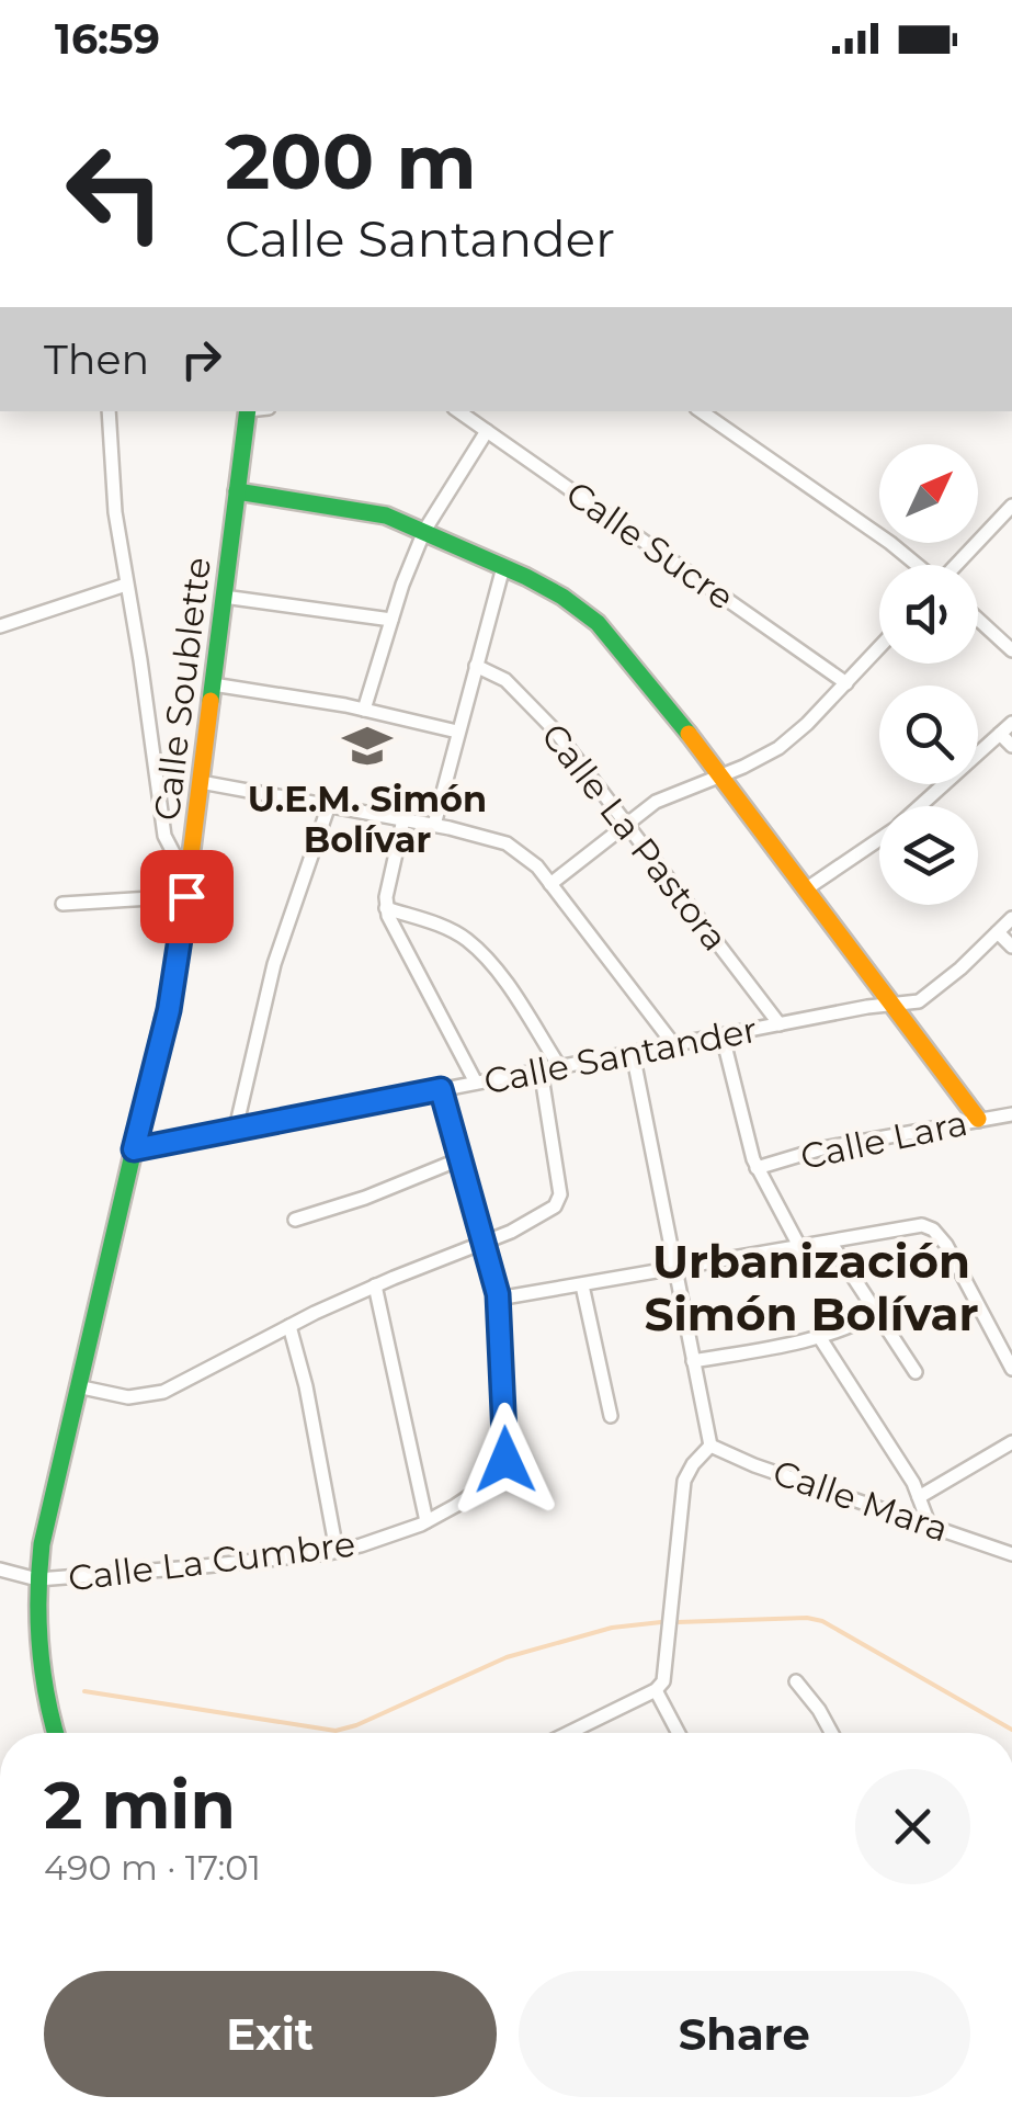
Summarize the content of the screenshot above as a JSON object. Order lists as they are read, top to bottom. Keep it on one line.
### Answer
{"streets":{"street":["Calle Sucre","Calle Soublette","Calle La Pastora","Calle Santander","Calle Lara","Calle Mara","Calle La Cumbre"]},"crossings":[["Calle Soublette","Calle Santander"],["Calle Soublette","Calle La Cumbre"],["Calle La Pastora","Calle Santander"],["Calle Santander","Calle La Cumbre"]],"districts":["Urbanización Simón Bolívar"],"places":{"school or university":["U.E.M. Simón Bolívar"]},"north":"top right","page":{"status":"16:59","turn":["200 m","Calle Santander"],"then":"Then","heading":["2 min","490 m · 17:01"],"buttons":["Exit","Share"]}}
